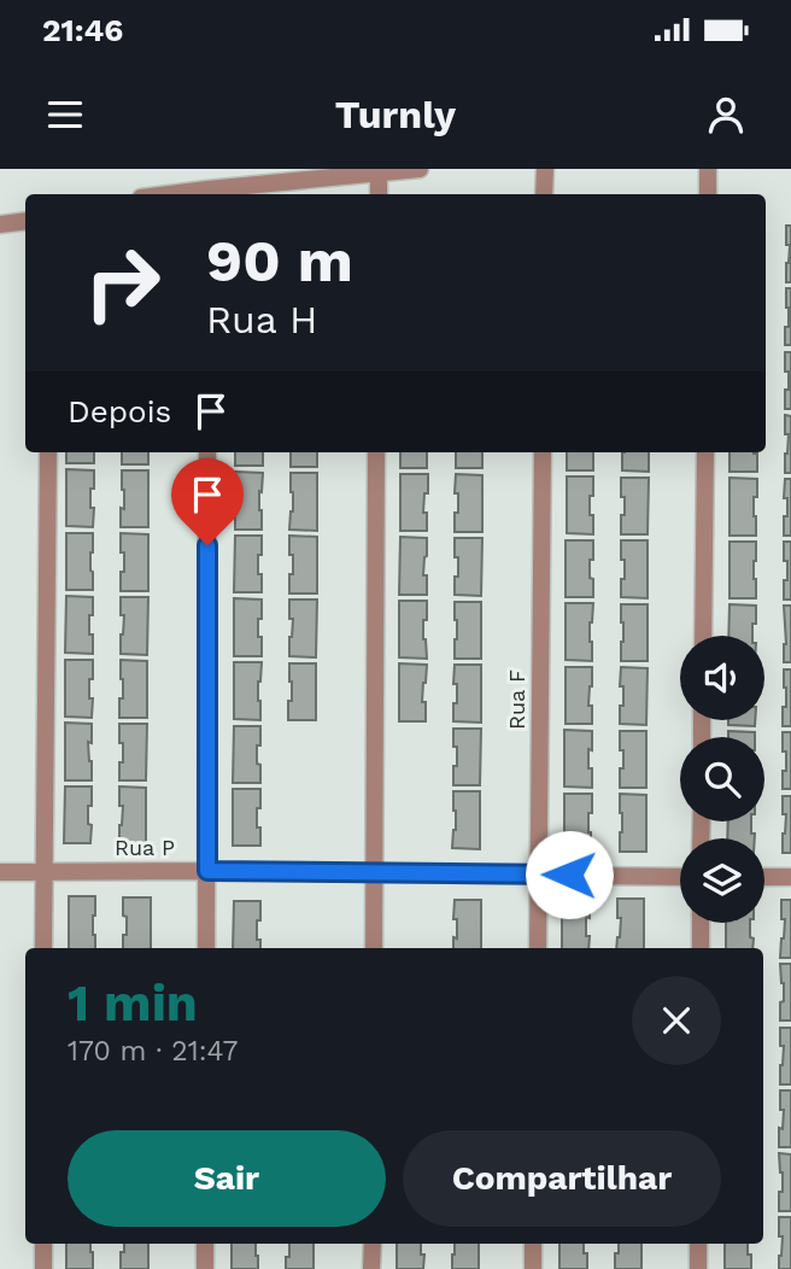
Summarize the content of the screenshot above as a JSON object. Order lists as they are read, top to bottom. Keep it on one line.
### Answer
{"streets":{"street":["Rua F","Rua P"]},"crossings":[["Rua F","Rua P"]],"page":{"status":"21:46","header":"Turnly","turn":["90 m","Rua H"],"then":"Depois","heading":["1 min","170 m · 21:47"],"buttons":["Sair","Compartilhar"]}}
